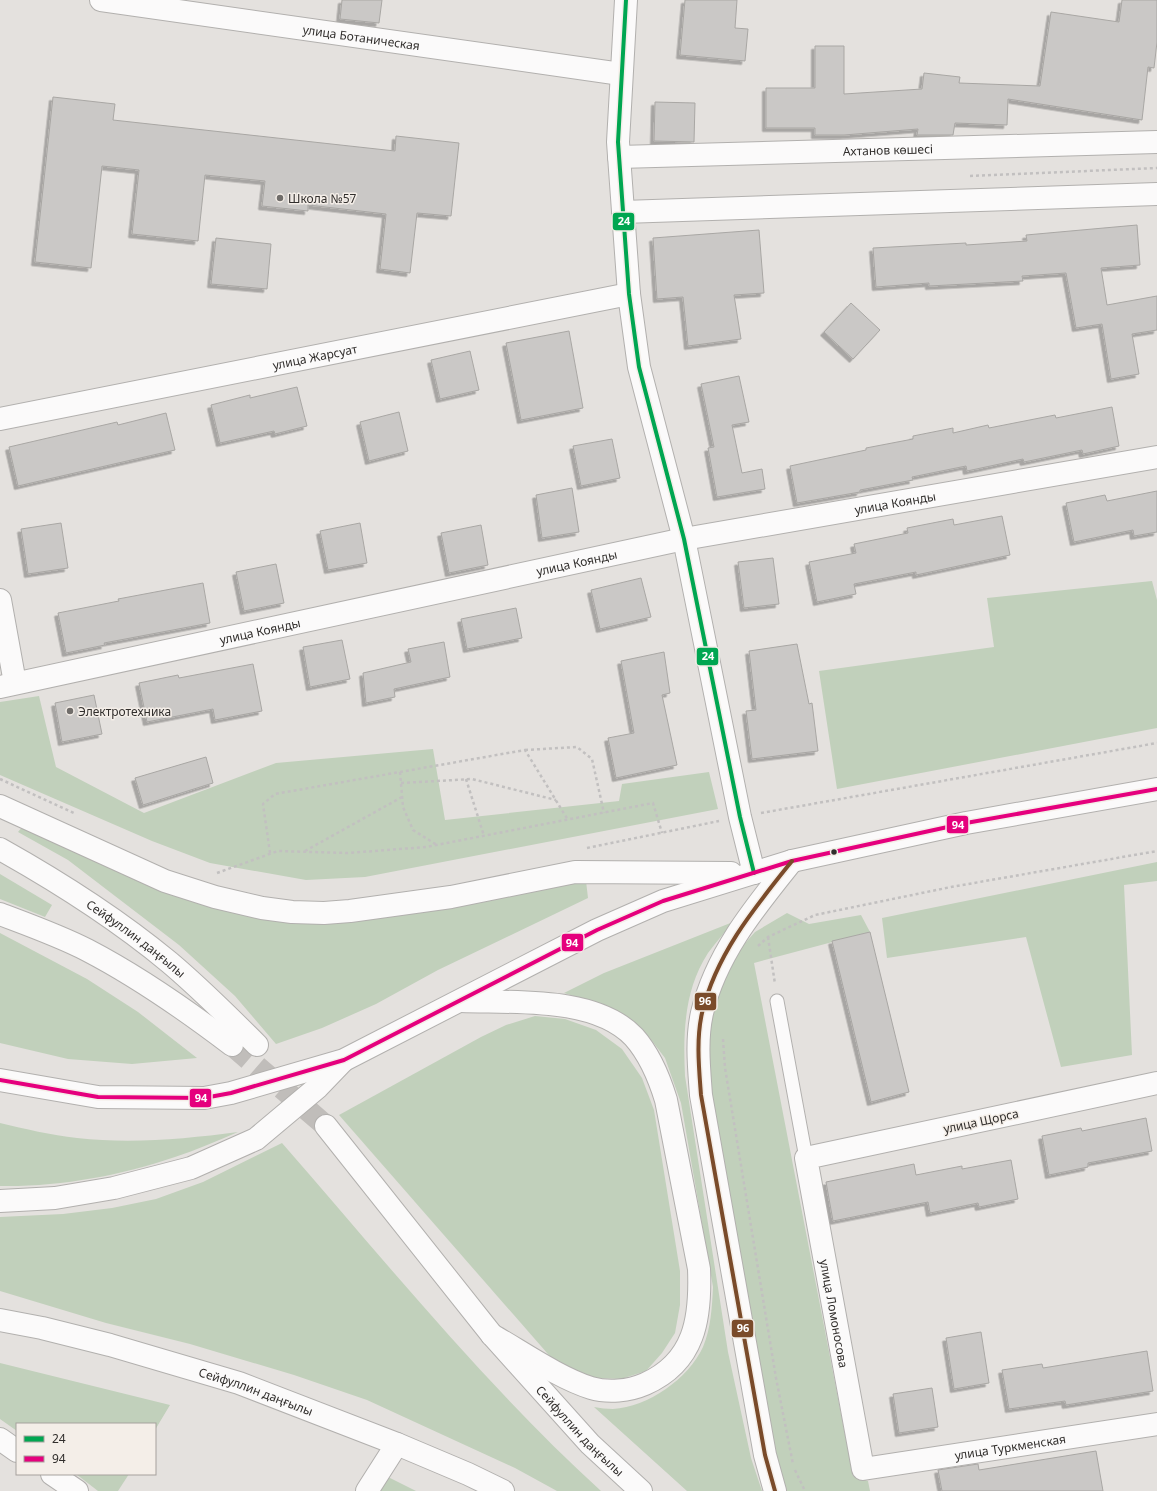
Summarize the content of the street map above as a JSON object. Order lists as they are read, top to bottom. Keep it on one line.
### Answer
{"streets":{"street":["улица Ботаническая","Ахтанов көшесі","улица Жарсуат","улица Коянды","Сейфуллин даңғылы","улица Щорса","улица Ломоносова","улица Туркменская"]},"crossings":[["улица Щорса","улица Ломоносова"],["улица Ломоносова","улица Туркменская"]],"places":["Школа №57","Электротехника"],"lines":["transit line 24","transit line 94","transit line 96"],"legend":["24","94"]}
